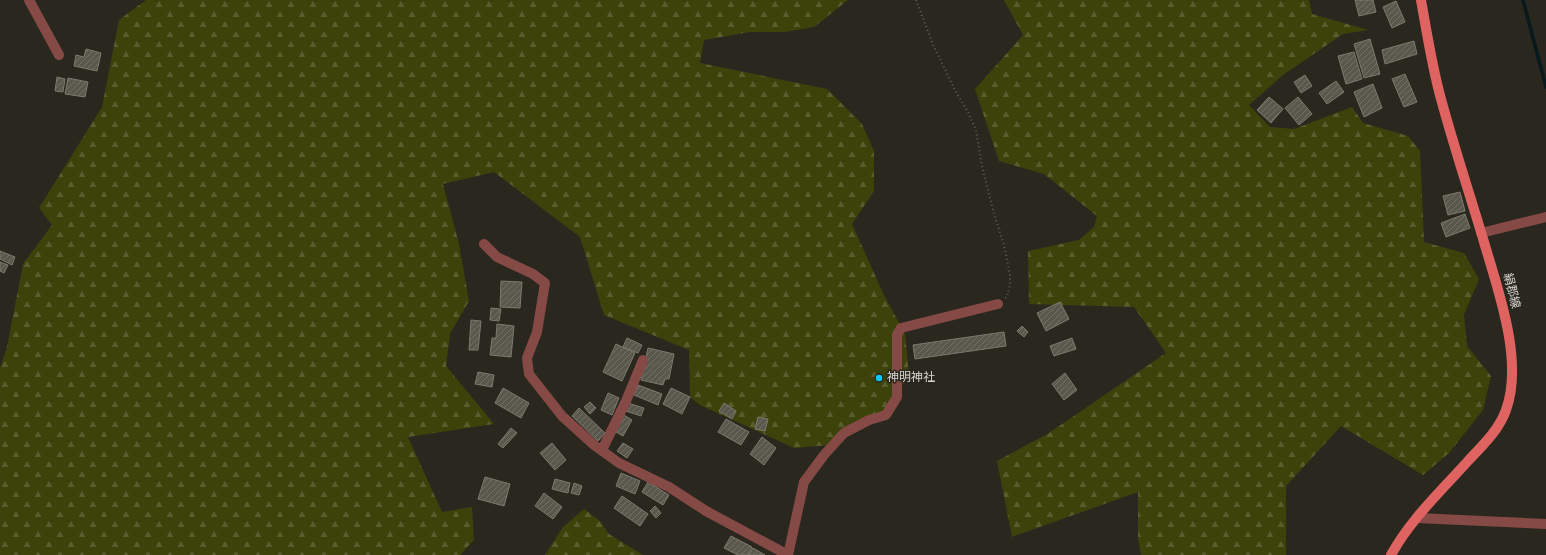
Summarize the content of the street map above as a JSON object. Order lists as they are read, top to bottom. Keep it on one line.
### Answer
{"streets":{"main road":["絹郡線"]},"places":["神明神社"]}
